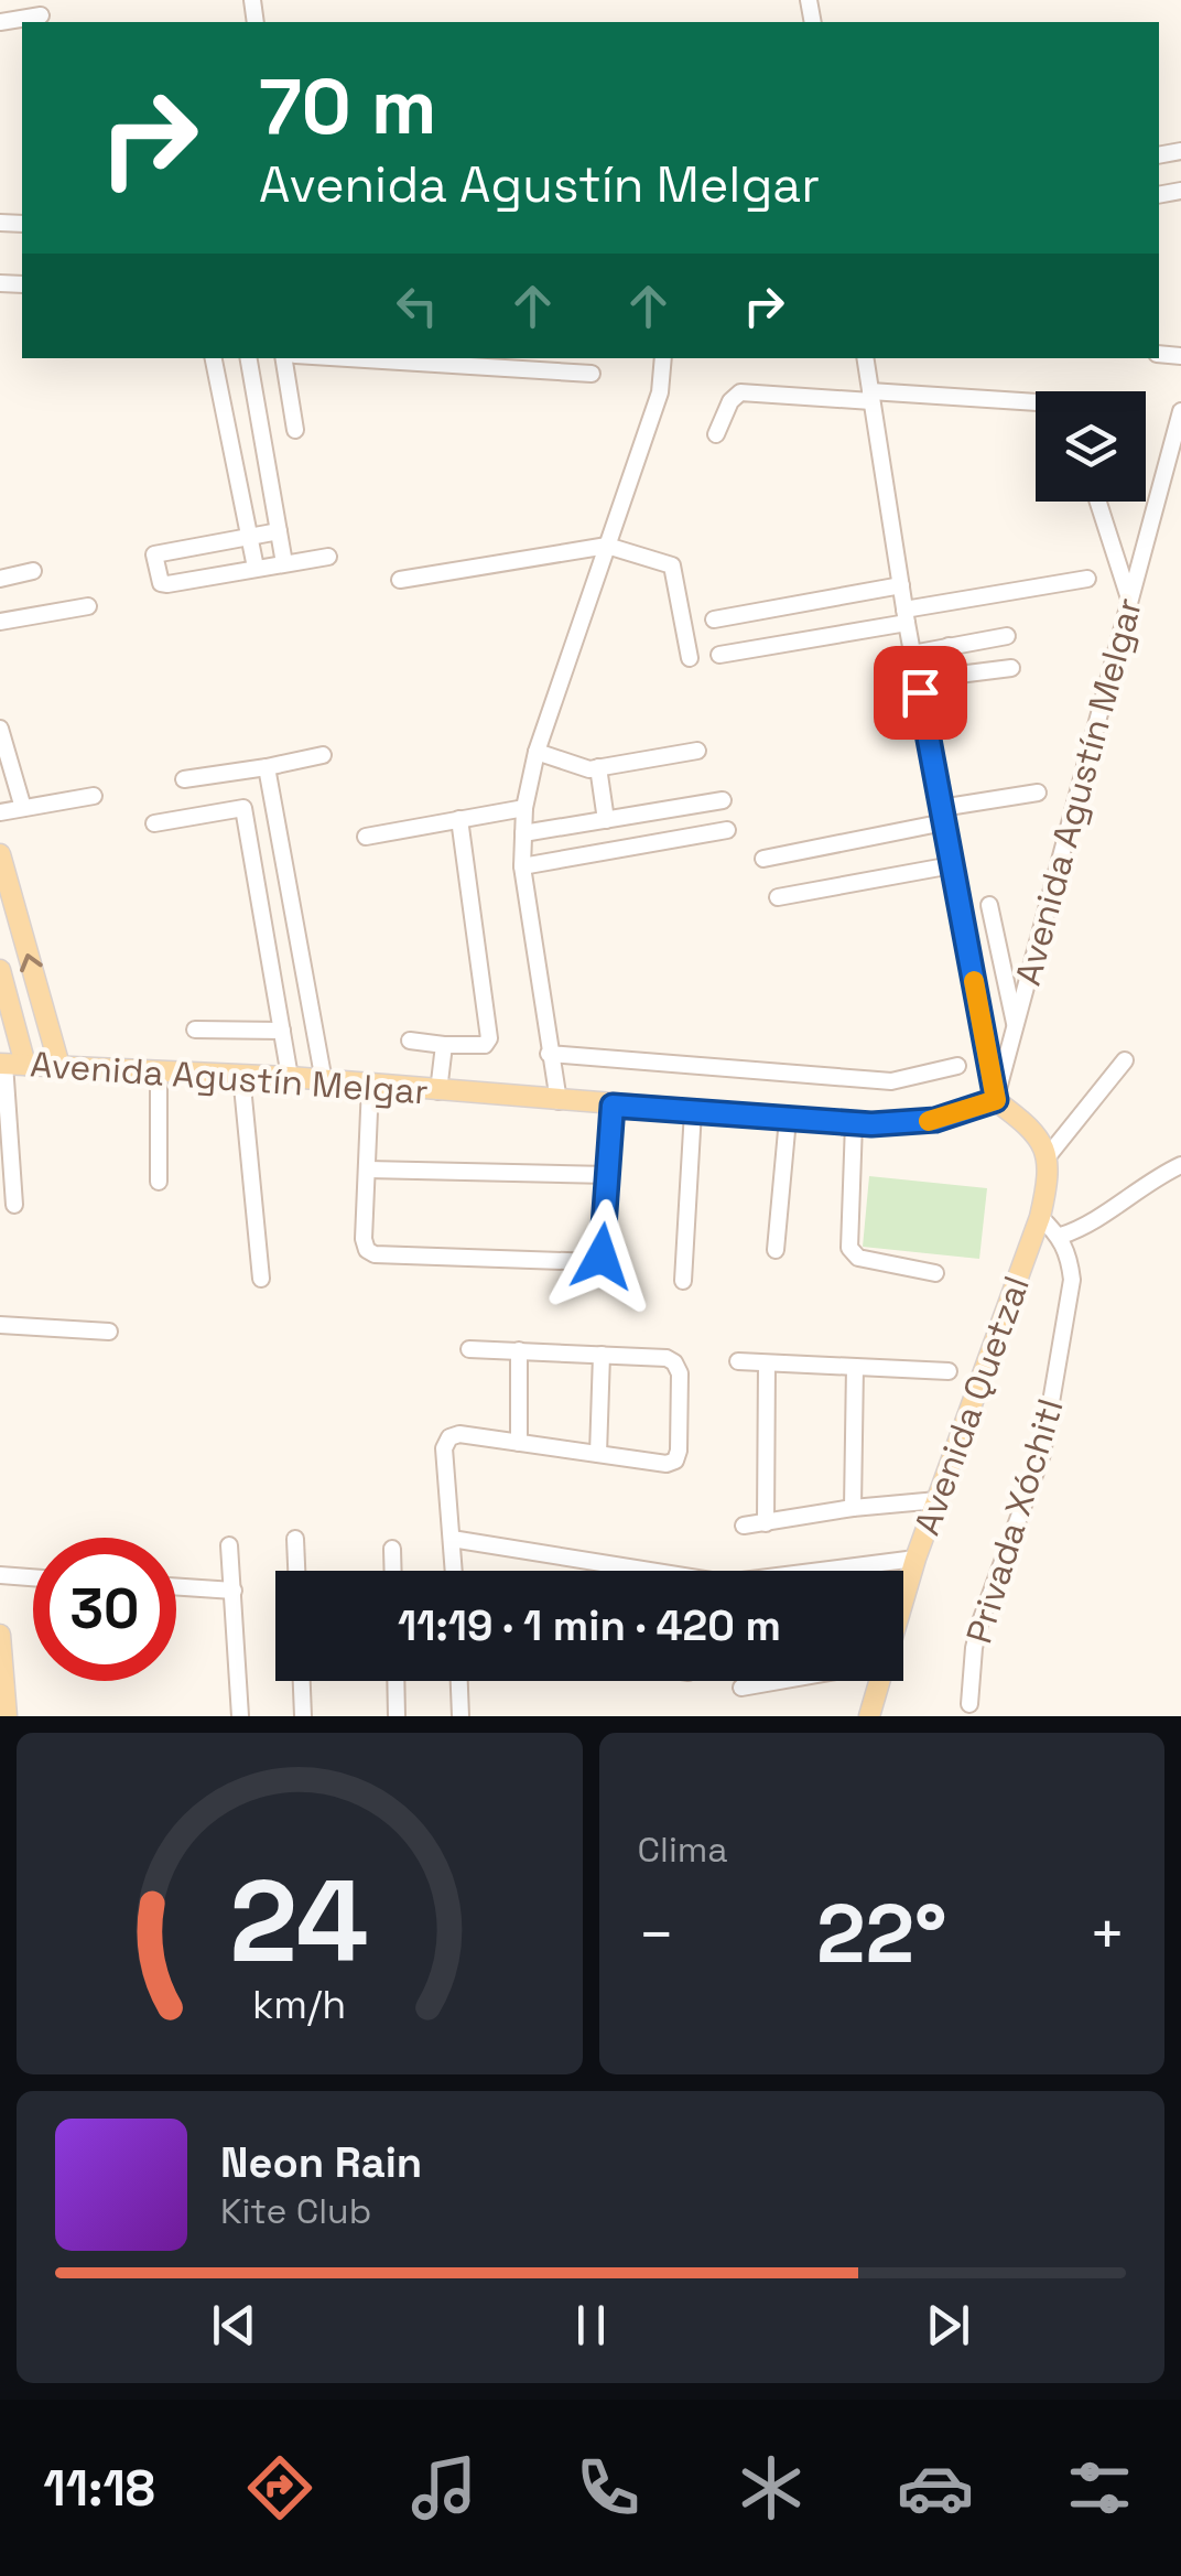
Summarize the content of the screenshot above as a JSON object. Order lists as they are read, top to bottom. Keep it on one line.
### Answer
{"streets":{"main road":["Avenida Agustín Melgar","Avenida Quetzal"],"street":["Privada Xóchitl"]},"page":{"turn":["70 m","Avenida Agustín Melgar"],"limit":"30","trip":"11:19 · 1 min · 420 m","tile":"Clima","heat":["−","22°","+"],"song":["Neon Rain","Kite Club"],"tabs":"11:18","gauge":["24","km/h"]}}
